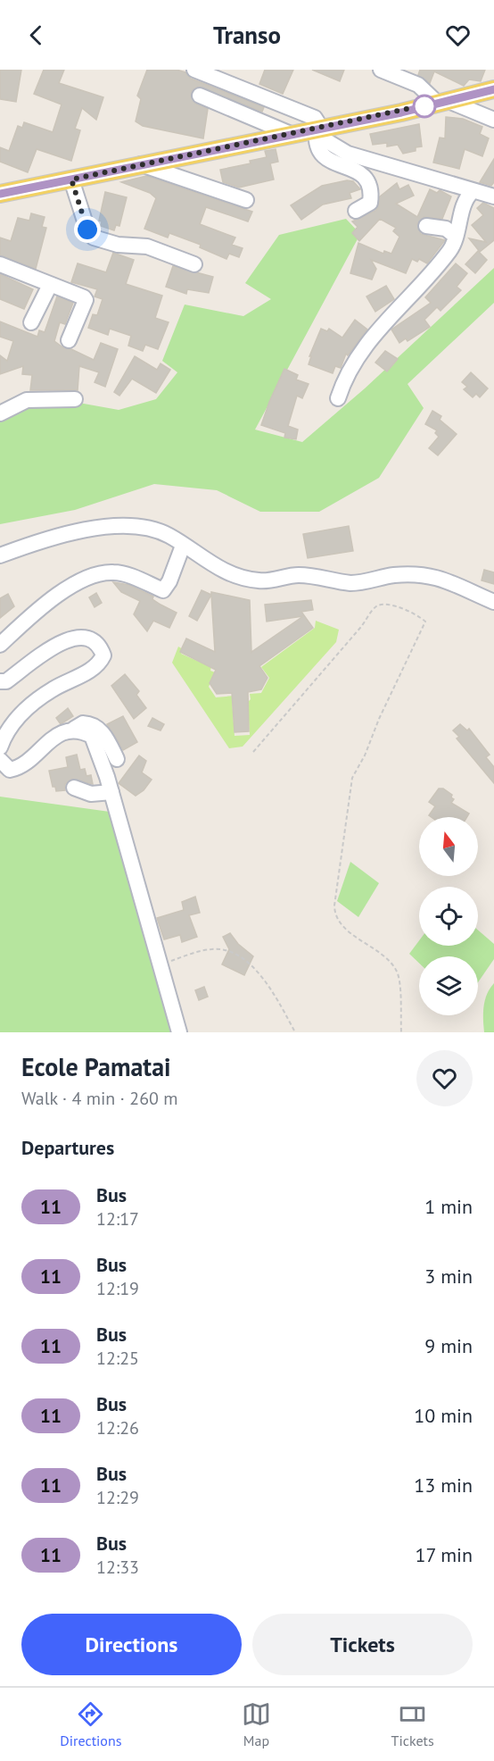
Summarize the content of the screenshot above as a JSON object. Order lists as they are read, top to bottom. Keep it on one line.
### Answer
{"lines":["bus line 11"],"north":"top","page":{"header":"Transo","heading":[["Ecole Pamatai","Walk · 4 min · 260 m"],"Departures"],"list":[{"mark":"11","name":"Bus","note":"12:17","value":"1 min"},{"mark":"11","name":"Bus","note":"12:19","value":"3 min"},{"mark":"11","name":"Bus","note":"12:25","value":"9 min"},{"mark":"11","name":"Bus","note":"12:26","value":"10 min"},{"mark":"11","name":"Bus","note":"12:29","value":"13 min"},{"mark":"11","name":"Bus","note":"12:33","value":"17 min"}],"buttons":["Directions","Tickets"],"tabs":["Directions","Map","Tickets"]}}
